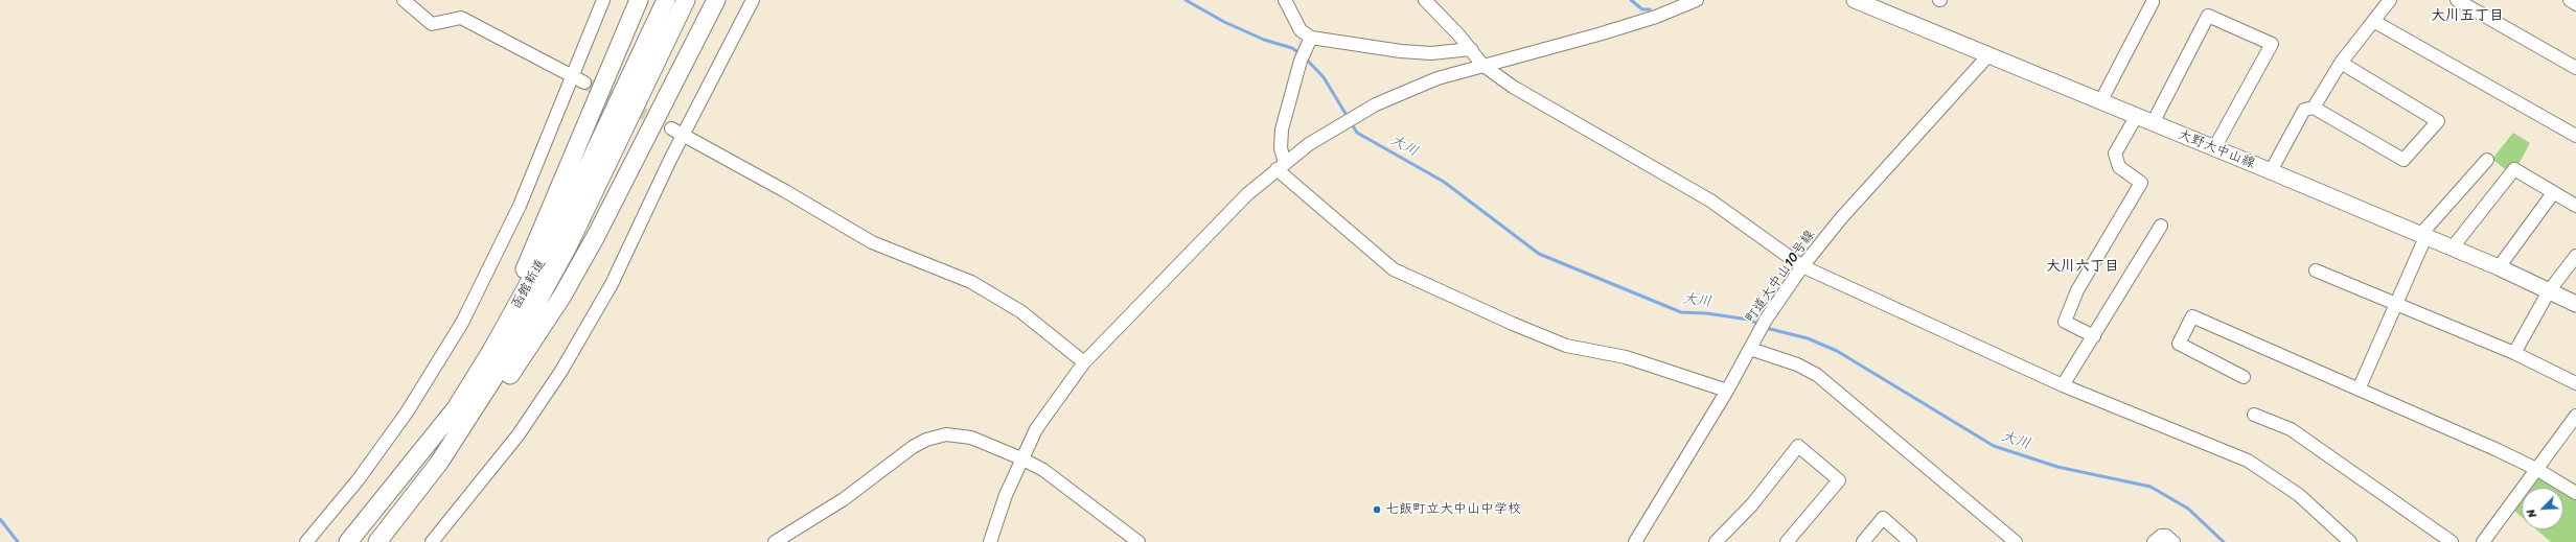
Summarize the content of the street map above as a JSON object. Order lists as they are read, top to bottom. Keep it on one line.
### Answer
{"streets":{"highway":["函館新道"],"main road":["大野大中山線"],"street":["町道大中山10号線"]},"crossings":[["大野大中山線","町道大中山10号線"]],"districts":["大川五丁目","大川六丁目"],"water":["大川"],"places":["七飯町立大中山中学校"],"north":"bottom left"}
